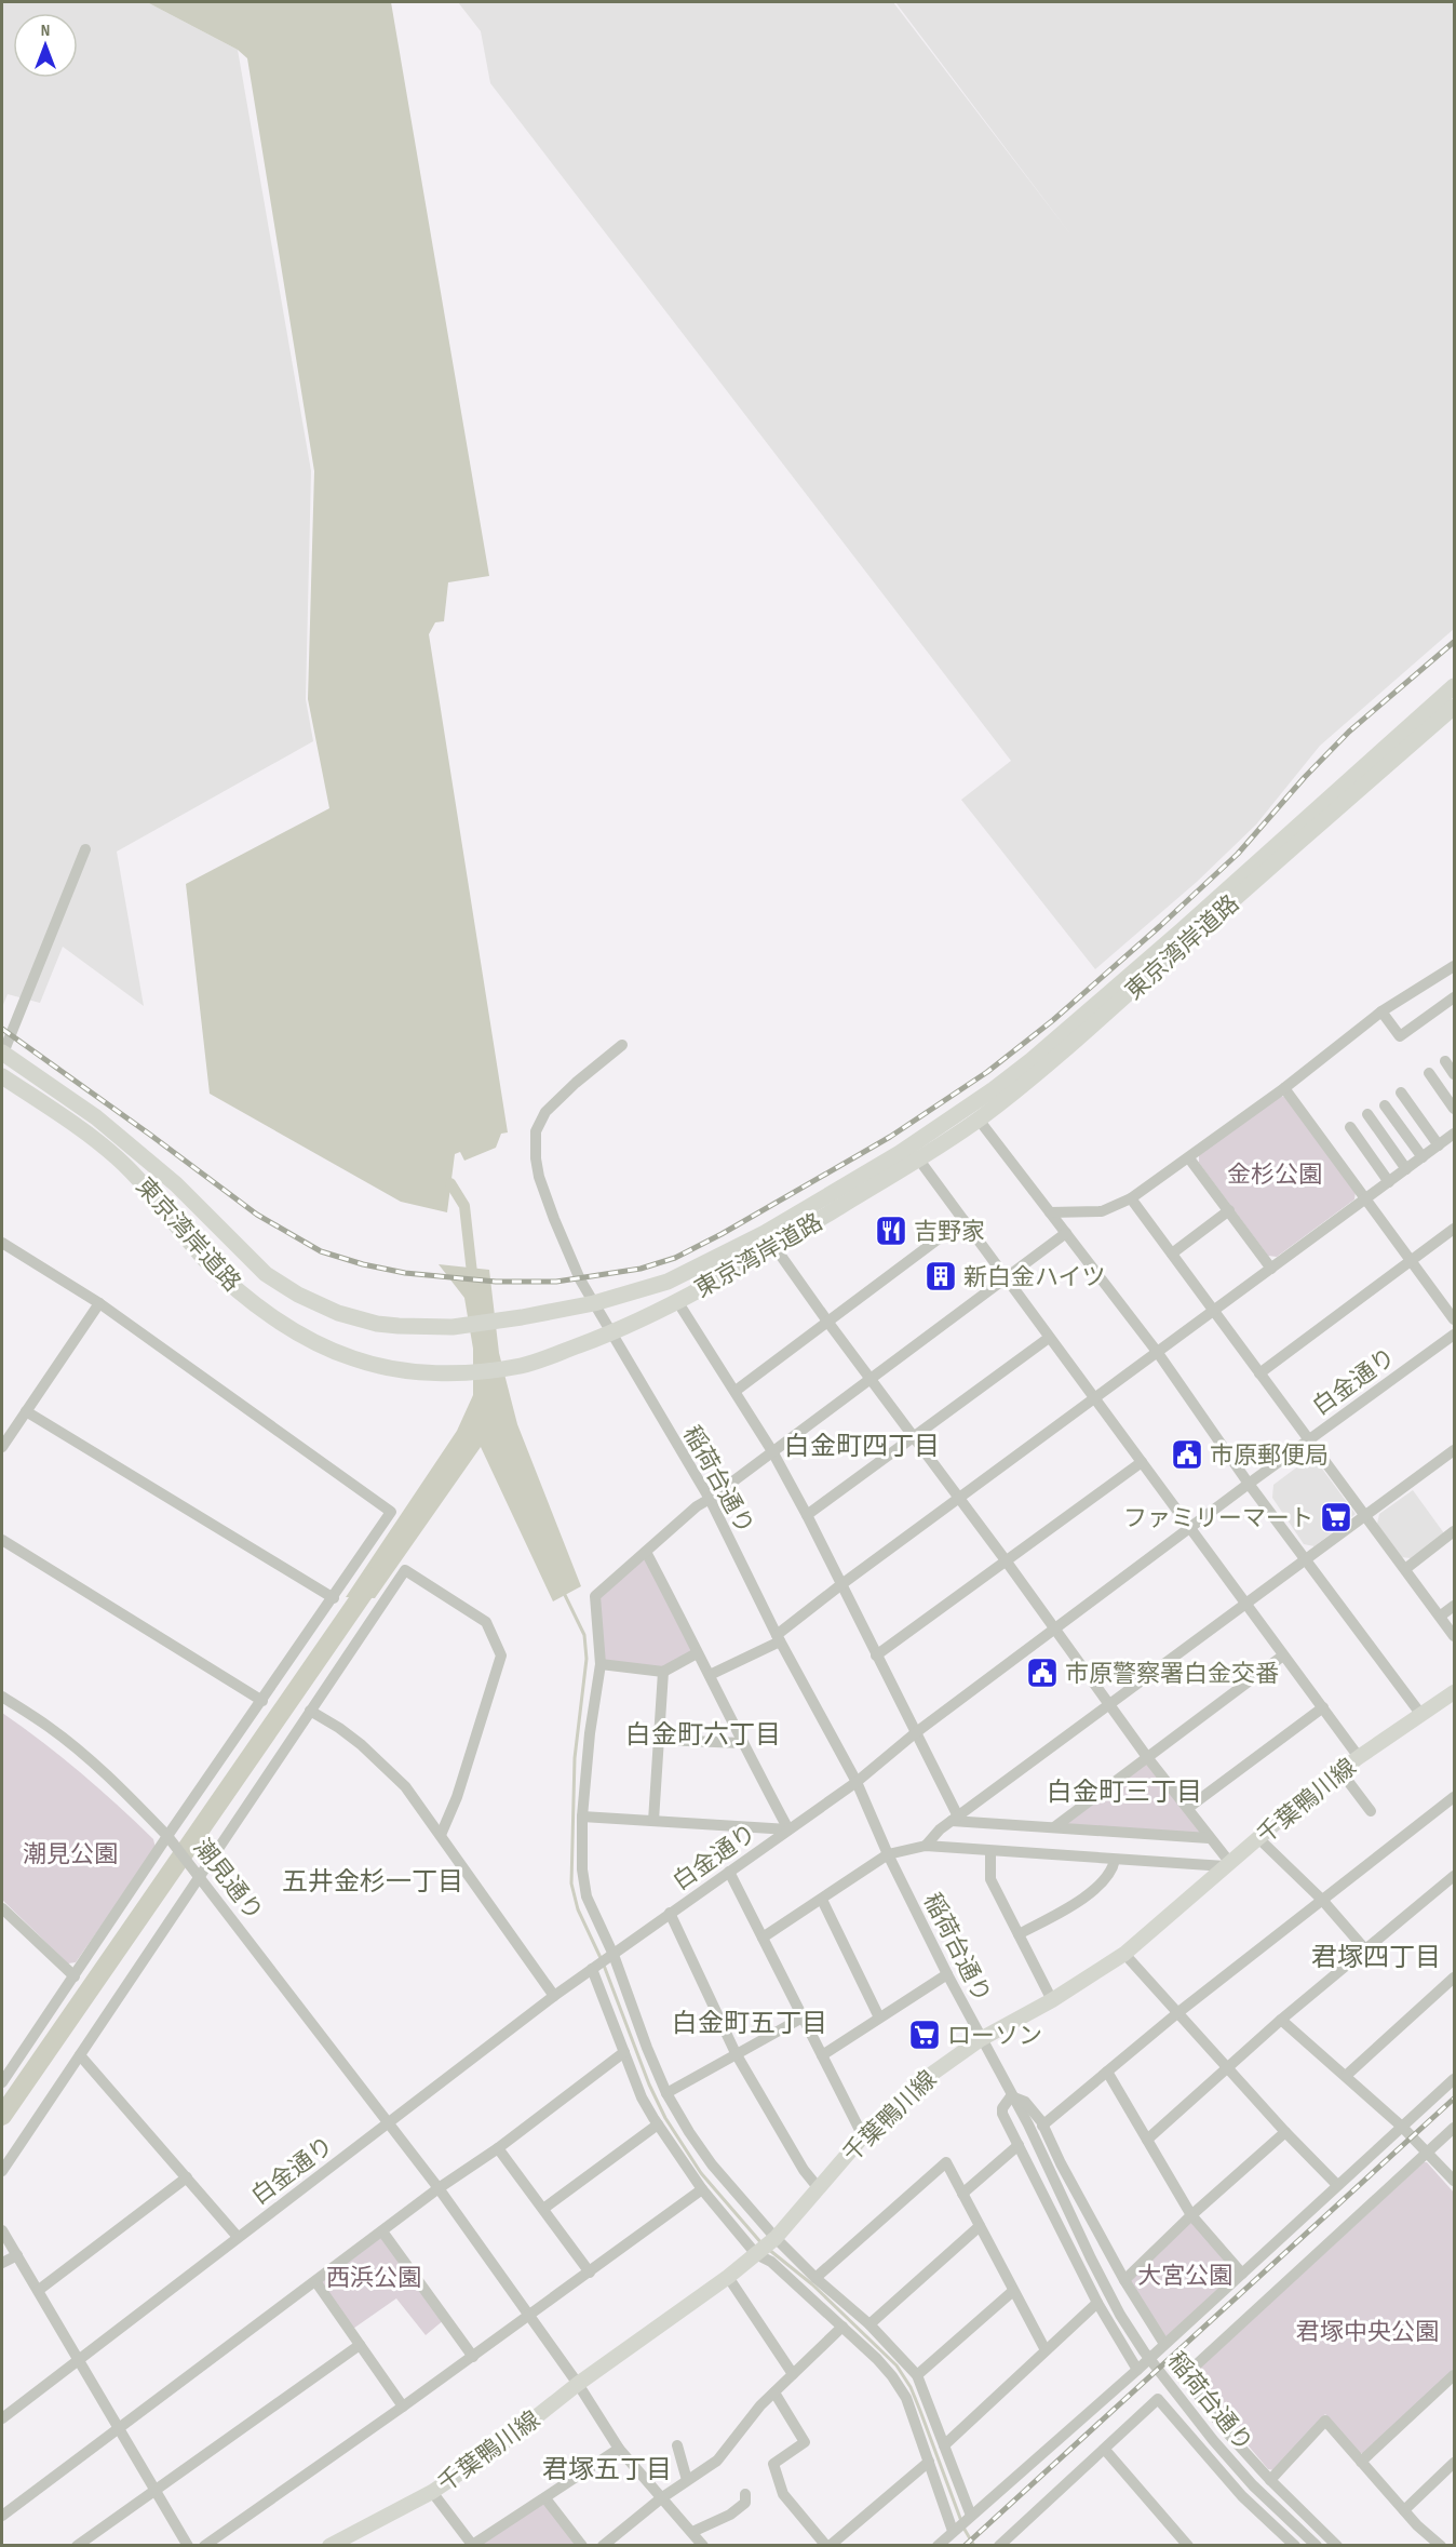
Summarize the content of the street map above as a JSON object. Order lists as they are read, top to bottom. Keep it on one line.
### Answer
{"streets":{"highway":["東京湾岸道路"],"main road":["千葉鴨川線"],"street":["白金通り","稲荷台通り","潮見通り"]},"crossings":[["東京湾岸道路","稲荷台通り"],["白金通り","稲荷台通り"],["白金通り","潮見通り"],["稲荷台通り","千葉鴨川線"],["千葉鴨川線","潮見通り"]],"districts":["白金町四丁目","白金町六丁目","白金町三丁目","五井金杉一丁目","君塚四丁目","白金町五丁目","君塚五丁目"],"parks":["金杉公園","潮見公園","大宮公園","西浜公園","君塚中央公園"],"places":{"restaurant":["吉野家"],"building":["新白金ハイツ"],"public building":["市原郵便局","市原警察署白金交番"],"supermarket":["ファミリーマート","ローソン"]},"north":"top"}
